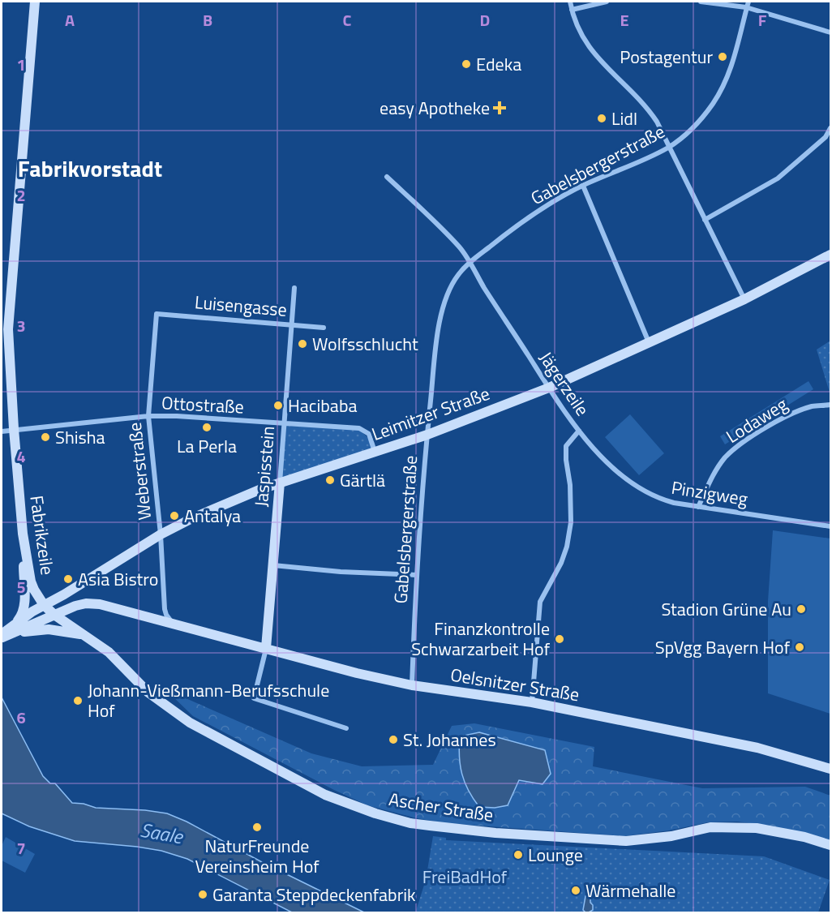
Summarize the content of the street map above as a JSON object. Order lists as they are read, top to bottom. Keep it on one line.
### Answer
{"streets":{"street":["Gabelsbergerstraße","Luisengasse","Jägerzeile","Ottostraße","Leimitzer Straße","Lodaweg","Jaspisstein","Weberstraße","Pinzigweg","Fabrikzeile","Oelsnitzer Straße","Ascher Straße"]},"crossings":[["Gabelsbergerstraße","Jägerzeile"],["Gabelsbergerstraße","Leimitzer Straße"],["Gabelsbergerstraße","Oelsnitzer Straße"],["Luisengasse","Jaspisstein"],["Luisengasse","Weberstraße"],["Jägerzeile","Leimitzer Straße"],["Jägerzeile","Pinzigweg"],["Jägerzeile","Oelsnitzer Straße"],["Ottostraße","Leimitzer Straße"],["Ottostraße","Jaspisstein"],["Ottostraße","Weberstraße"],["Ottostraße","Fabrikzeile"],["Leimitzer Straße","Jaspisstein"],["Leimitzer Straße","Weberstraße"],["Leimitzer Straße","Fabrikzeile"],["Leimitzer Straße","Oelsnitzer Straße"],["Leimitzer Straße","Ascher Straße"],["Lodaweg","Pinzigweg"],["Jaspisstein","Oelsnitzer Straße"],["Weberstraße","Oelsnitzer Straße"],["Fabrikzeile","Oelsnitzer Straße"],["Fabrikzeile","Ascher Straße"],["Oelsnitzer Straße","Ascher Straße"]],"districts":["Fabrikvorstadt"],"water":["Saale"],"parks":["FreiBadHof"],"places":{"other":["Postagentur","Edeka","Lidl","Wolfsschlucht","Hacibaba","La Perla","Shisha","Gärtlä","Antalya","Asia Bistro","Stadion Grüne Au","Finanzkontrolle Schwarzarbeit Hof","SpVgg Bayern Hof","Johann-Vießmann-Berufsschule Hof","St. Johannes","NaturFreunde Vereinsheim Hof","Lounge","Wärmehalle","Garanta Steppdeckenfabrik"],"health":["easy Apotheke"]},"grid":{"columns":["A","B","C","D","E","F"],"rows":["1","2","3","4","5","6","7"]}}
